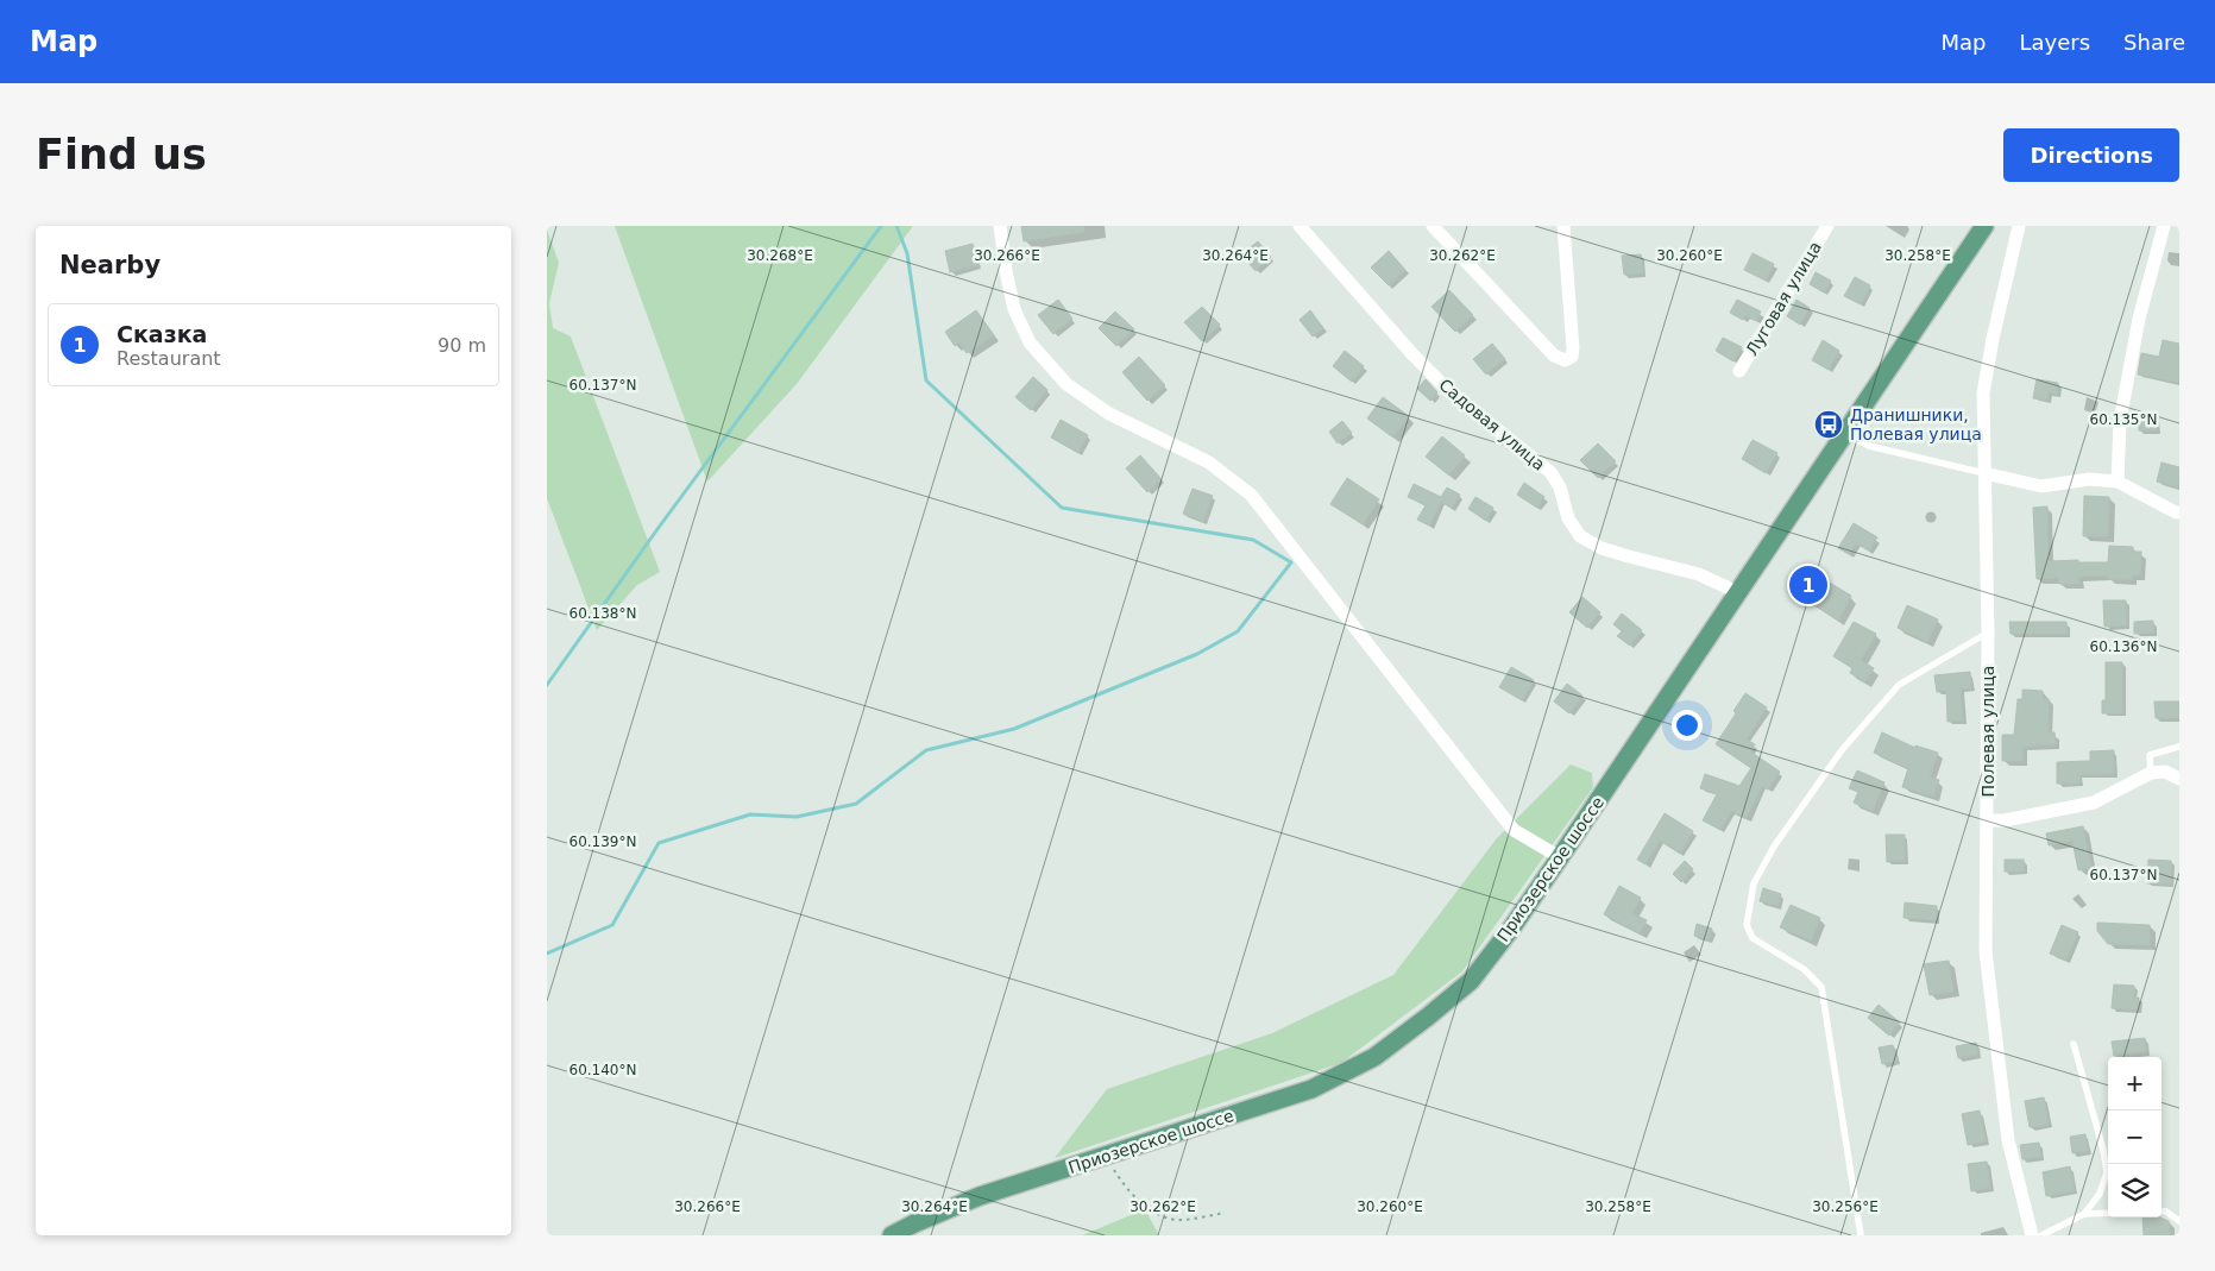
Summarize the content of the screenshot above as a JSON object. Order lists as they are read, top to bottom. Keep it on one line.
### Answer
{"streets":{"main road":["Приозерское шоссе"],"street":["Луговая улица","Садовая улица","Полевая улица"]},"crossings":[["Садовая улица","Приозерское шоссе"]],"places":{"bus stop":["Дранишники, Полевая улица"]},"page":{"header":"Map","nav":["Map","Layers","Share"],"buttons":"Directions","title":"Find us","heading":"Nearby","list":[{"mark":"1","name":"Сказка","note":"Restaurant","value":"90 m"}],"pins":"1","map_buttons":["+","−"]},"coordinates":["30.268°E","30.266°E","30.264°E","30.262°E","30.260°E","30.258°E","60.137°N","60.135°N","60.138°N","60.136°N","60.139°N","60.140°N","30.256°E"]}
